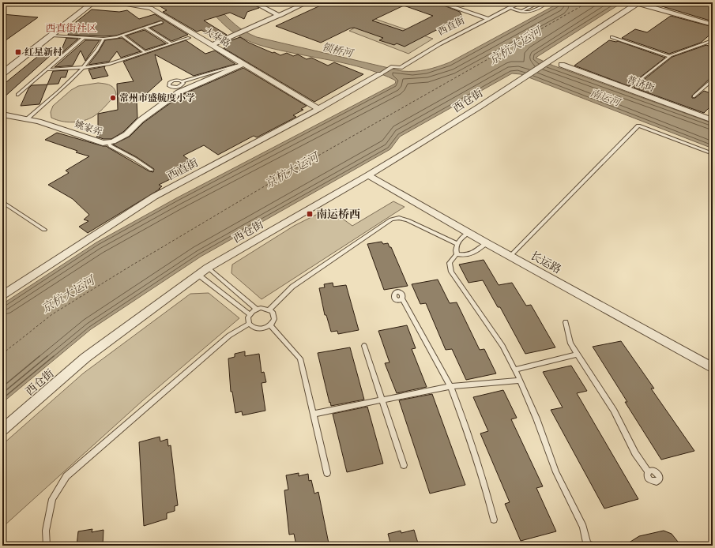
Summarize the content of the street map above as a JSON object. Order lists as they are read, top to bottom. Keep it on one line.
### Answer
{"streets":{"street":["西直街","大华路","普济街","西仓街","姚家弄","长运路"]},"crossings":[["西直街","大华路"],["大华路","姚家弄"],["西仓街","长运路"]],"districts":["西直街社区"],"water":["京杭大运河","锁桥河","南运河"],"places":{"transit":["红星新村","南运桥西"],"other":["常州市盛毓度小学"]}}
